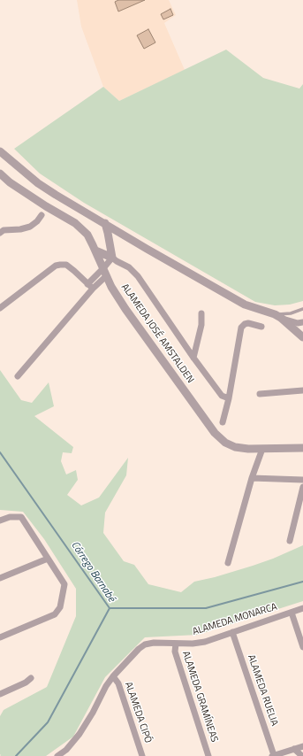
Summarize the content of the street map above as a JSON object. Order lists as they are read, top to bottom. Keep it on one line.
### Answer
{"streets":{"street":["ALAMEDA JOSÉ AMSTALDEN","ALAMEDA MONARCA","ALAMEDA RUELIA","ALAMEDA GRAMÍNEAS","ALAMEDA CIPÓ"]},"crossings":[["ALAMEDA MONARCA","ALAMEDA RUELIA"],["ALAMEDA MONARCA","ALAMEDA GRAMÍNEAS"],["ALAMEDA MONARCA","ALAMEDA CIPÓ"]],"water":["Córrego Barnabé"]}
